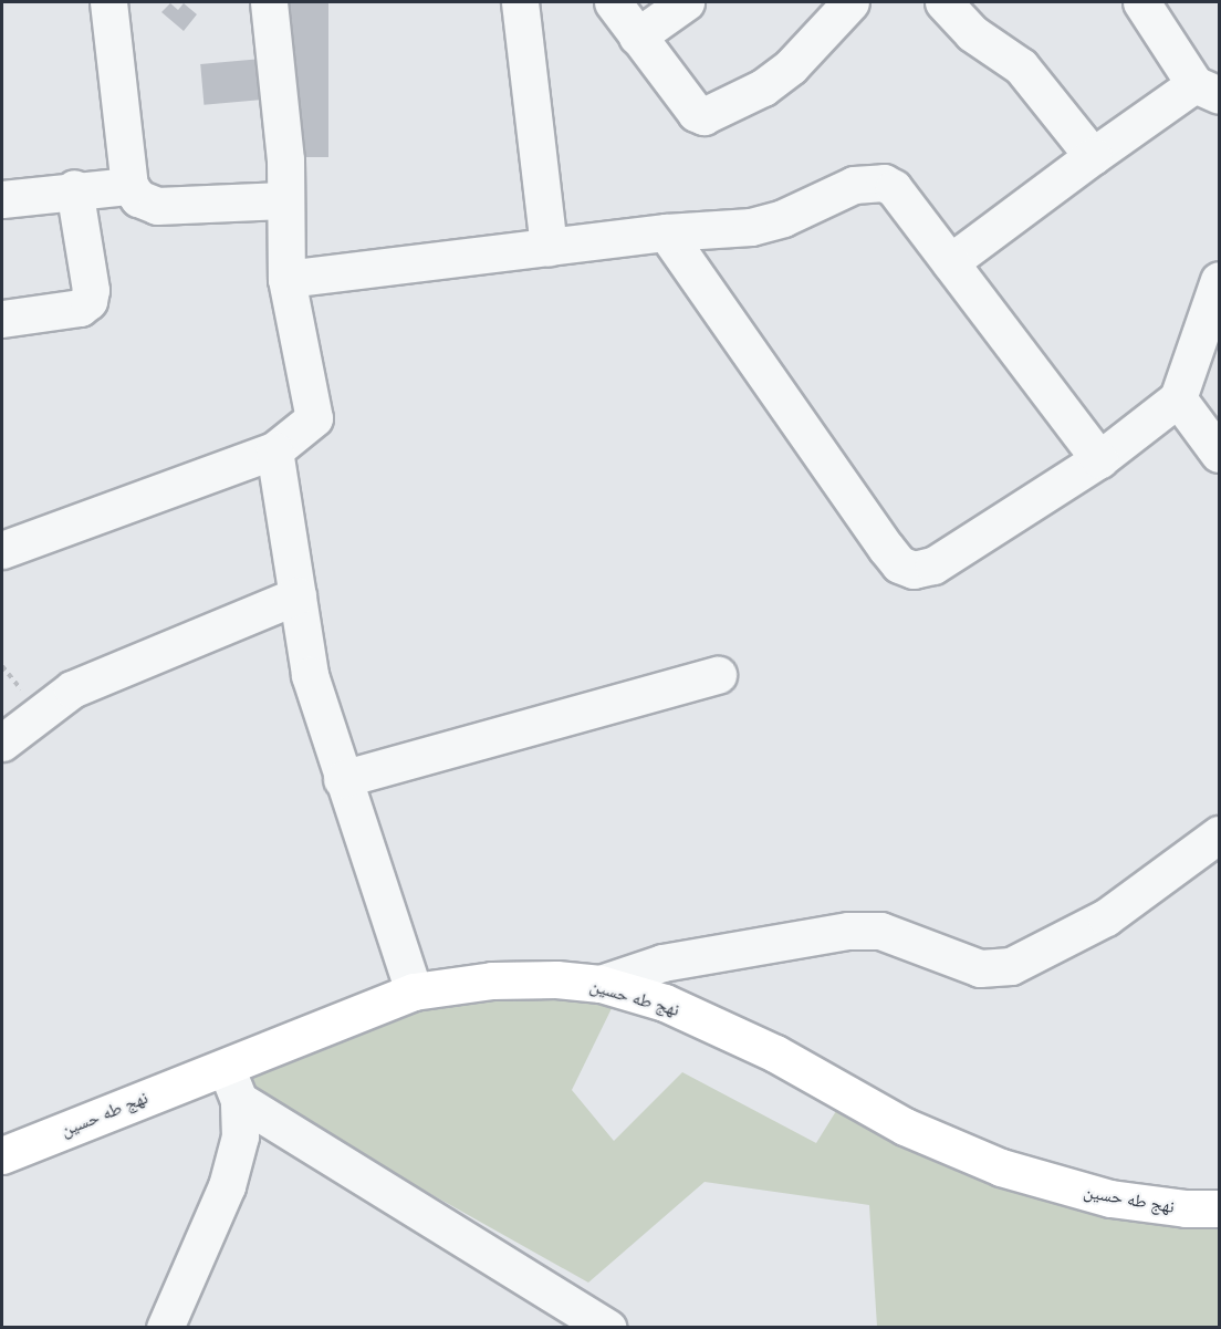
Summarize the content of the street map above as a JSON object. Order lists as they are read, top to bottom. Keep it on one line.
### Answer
{"streets":{"main road":["نهج طه حسين"]}}
